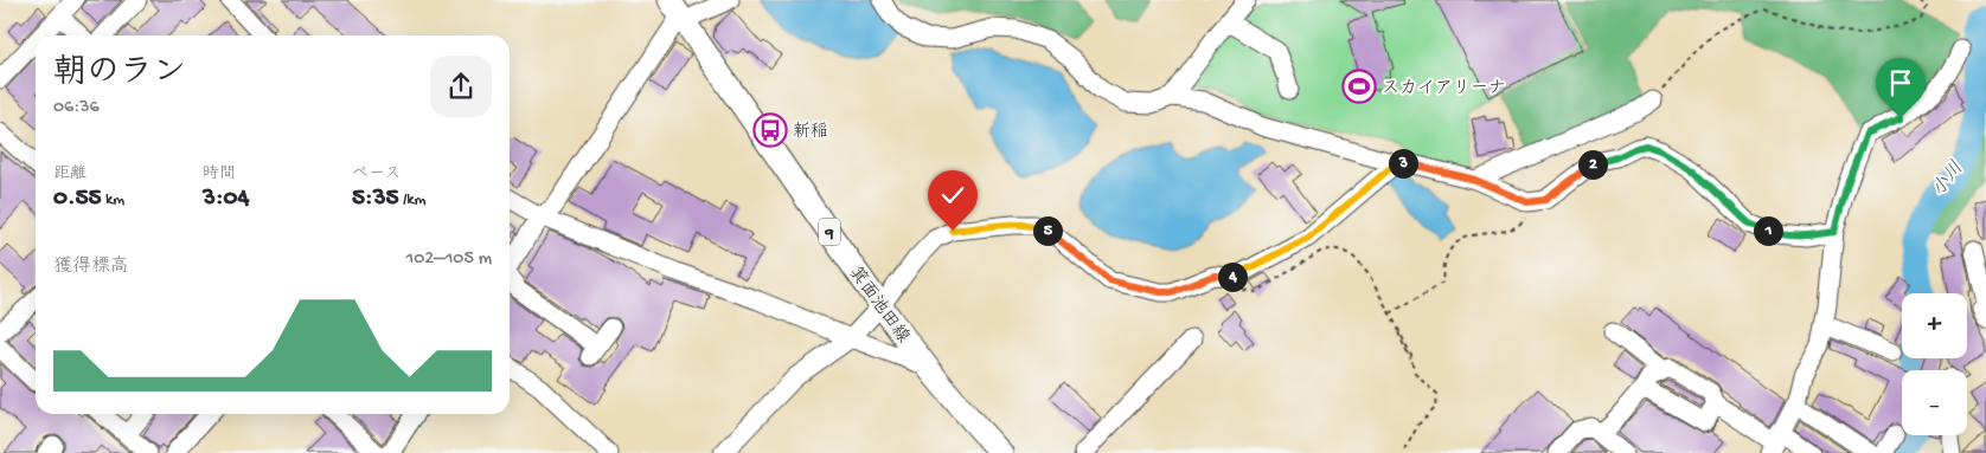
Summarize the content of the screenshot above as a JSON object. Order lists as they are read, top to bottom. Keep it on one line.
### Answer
{"streets":{"main road":["9","箕面池田線"]},"water":["小川"],"places":{"sports":["スカイアリーナ"],"bus stop":["新稲"]},"page":{"heading":["朝のラン","06:36"],"stats":[["距離","0.55 km"],["時間","3:04"],["ペース","5:35 /km"]],"pins":["3","2","1","5","4"],"chart":["獲得標高","102–105 m"],"map_buttons":["+","−"]}}
